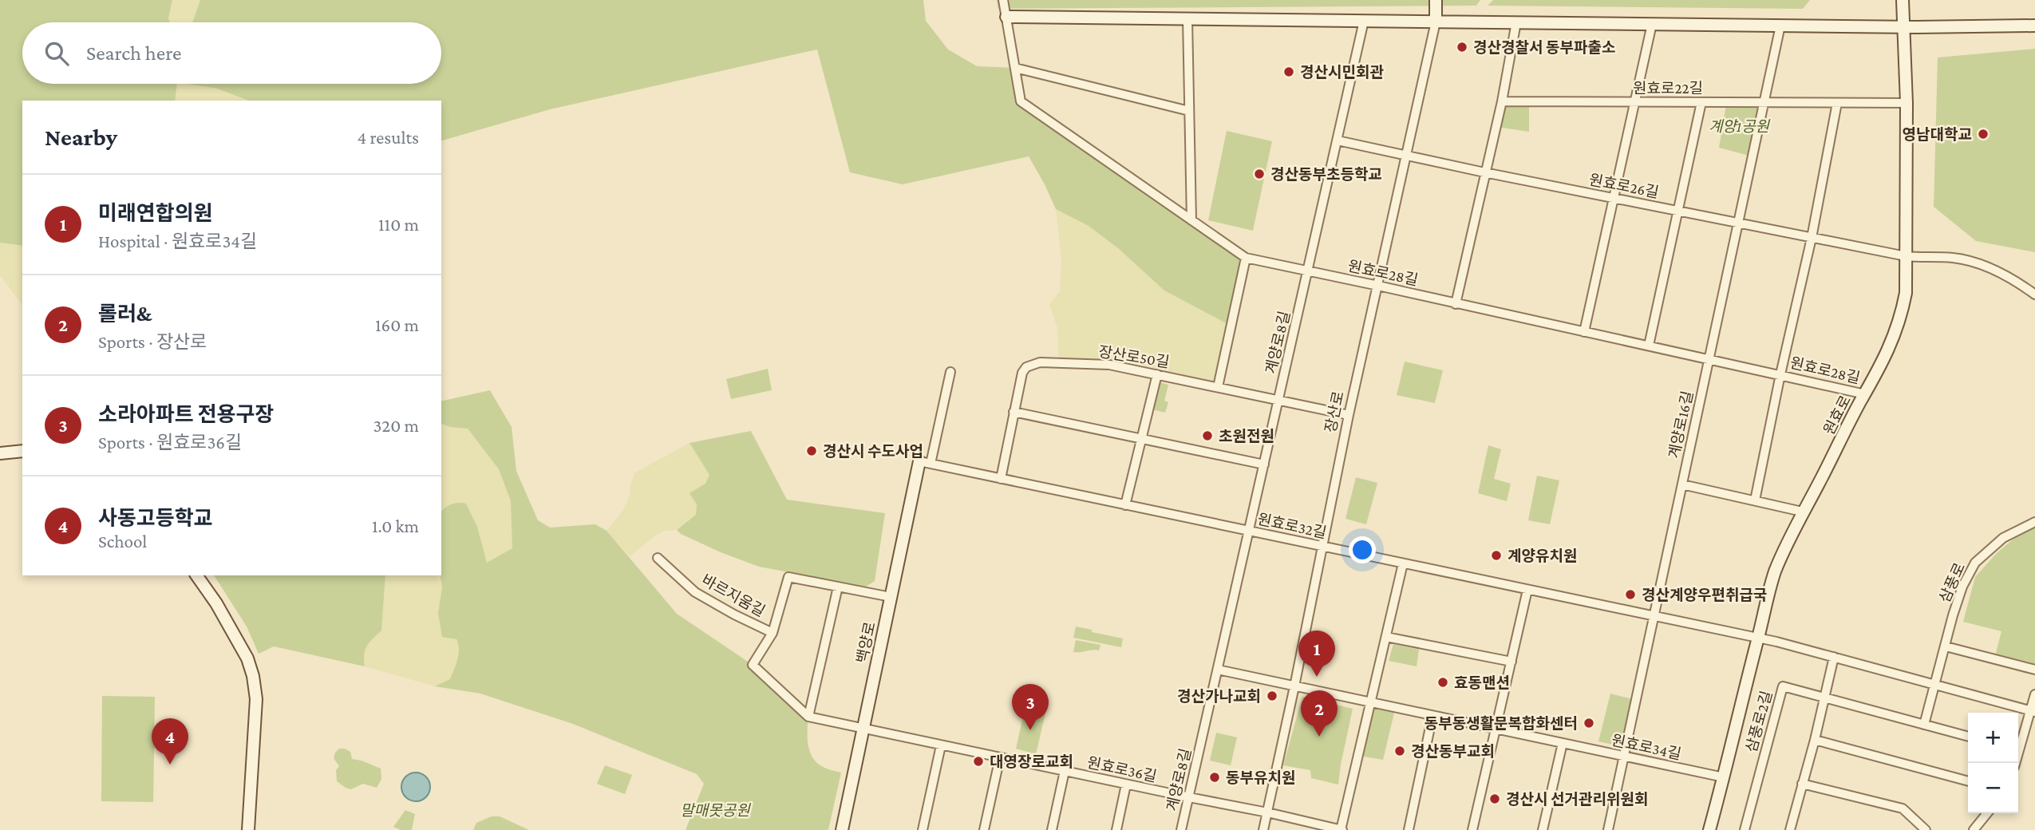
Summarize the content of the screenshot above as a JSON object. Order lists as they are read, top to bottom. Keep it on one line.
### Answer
{"streets":{"street":["원효로22길","원효로26길","원효로28길","계양로8길","장산로50길","장산로","원효로","계양로16길","원효로32길","삼풍로","바르지움길","백양로","삼풍로2길","원효로34길","원효로36길"]},"crossings":[["원효로22길","원효로"],["원효로22길","계양로16길"],["원효로26길","계양로8길"],["원효로26길","장산로"],["원효로26길","원효로"],["원효로26길","계양로16길"],["원효로28길","계양로8길"],["원효로28길","장산로"],["원효로28길","원효로"],["원효로28길","계양로16길"],["계양로8길","장산로50길"],["계양로8길","원효로32길"],["계양로8길","원효로36길"],["장산로50길","장산로"],["장산로50길","원효로32길"],["장산로","원효로32길"],["장산로","원효로34길"],["장산로","원효로36길"],["원효로","원효로32길"],["원효로","원효로34길"],["계양로16길","원효로32길"],["계양로16길","원효로34길"],["원효로32길","백양로"],["삼풍로","삼풍로2길"],["백양로","원효로36길"]],"parks":["계양1공원","말매못공원"],"places":["경산경찰서 동부파출소","경산시민회관","영남대학교","경산동부초등학교","초원전원","경산시 수도사업","계양유치원","경산계양우편취급국","효동맨션","경산가나교회","동부동생활문복합화센터","경산동부교회","대영장로교회","동부유치원","경산시 선거관리위원회"],"page":{"search":"Search here","heading":["Nearby","4 results"],"list":[{"mark":"1","name":"미래연합의원","note":"Hospital · 원효로34길","value":"110 m"},{"mark":"2","name":"롤러&","note":"Sports · 장산로","value":"160 m"},{"mark":"3","name":"소라아파트 전용구장","note":"Sports · 원효로36길","value":"320 m"},{"mark":"4","name":"사동고등학교","note":"School","value":"1.0 km"}],"pins":["1","3","2","4"],"map_buttons":["+","−"]}}
